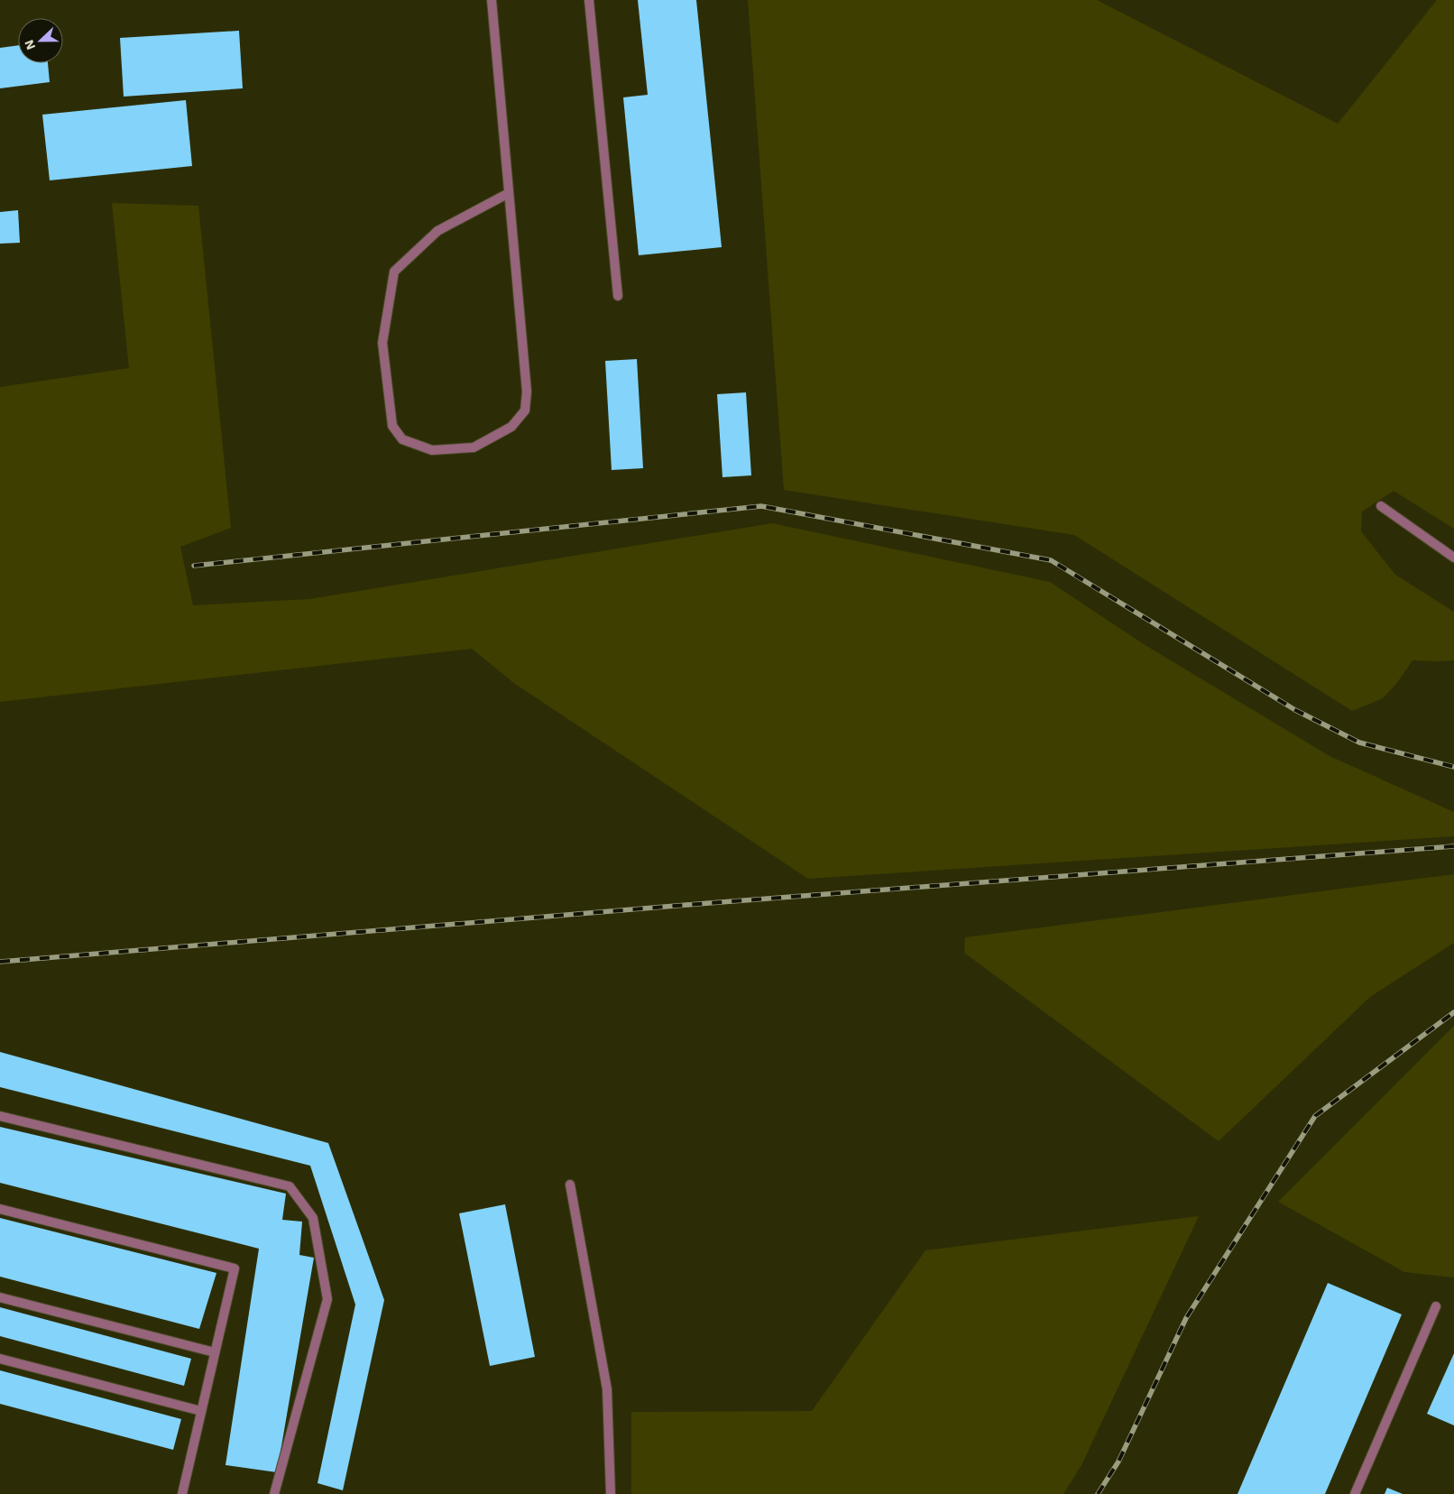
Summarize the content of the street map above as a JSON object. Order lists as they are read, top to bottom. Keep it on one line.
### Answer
{"north":"left"}
